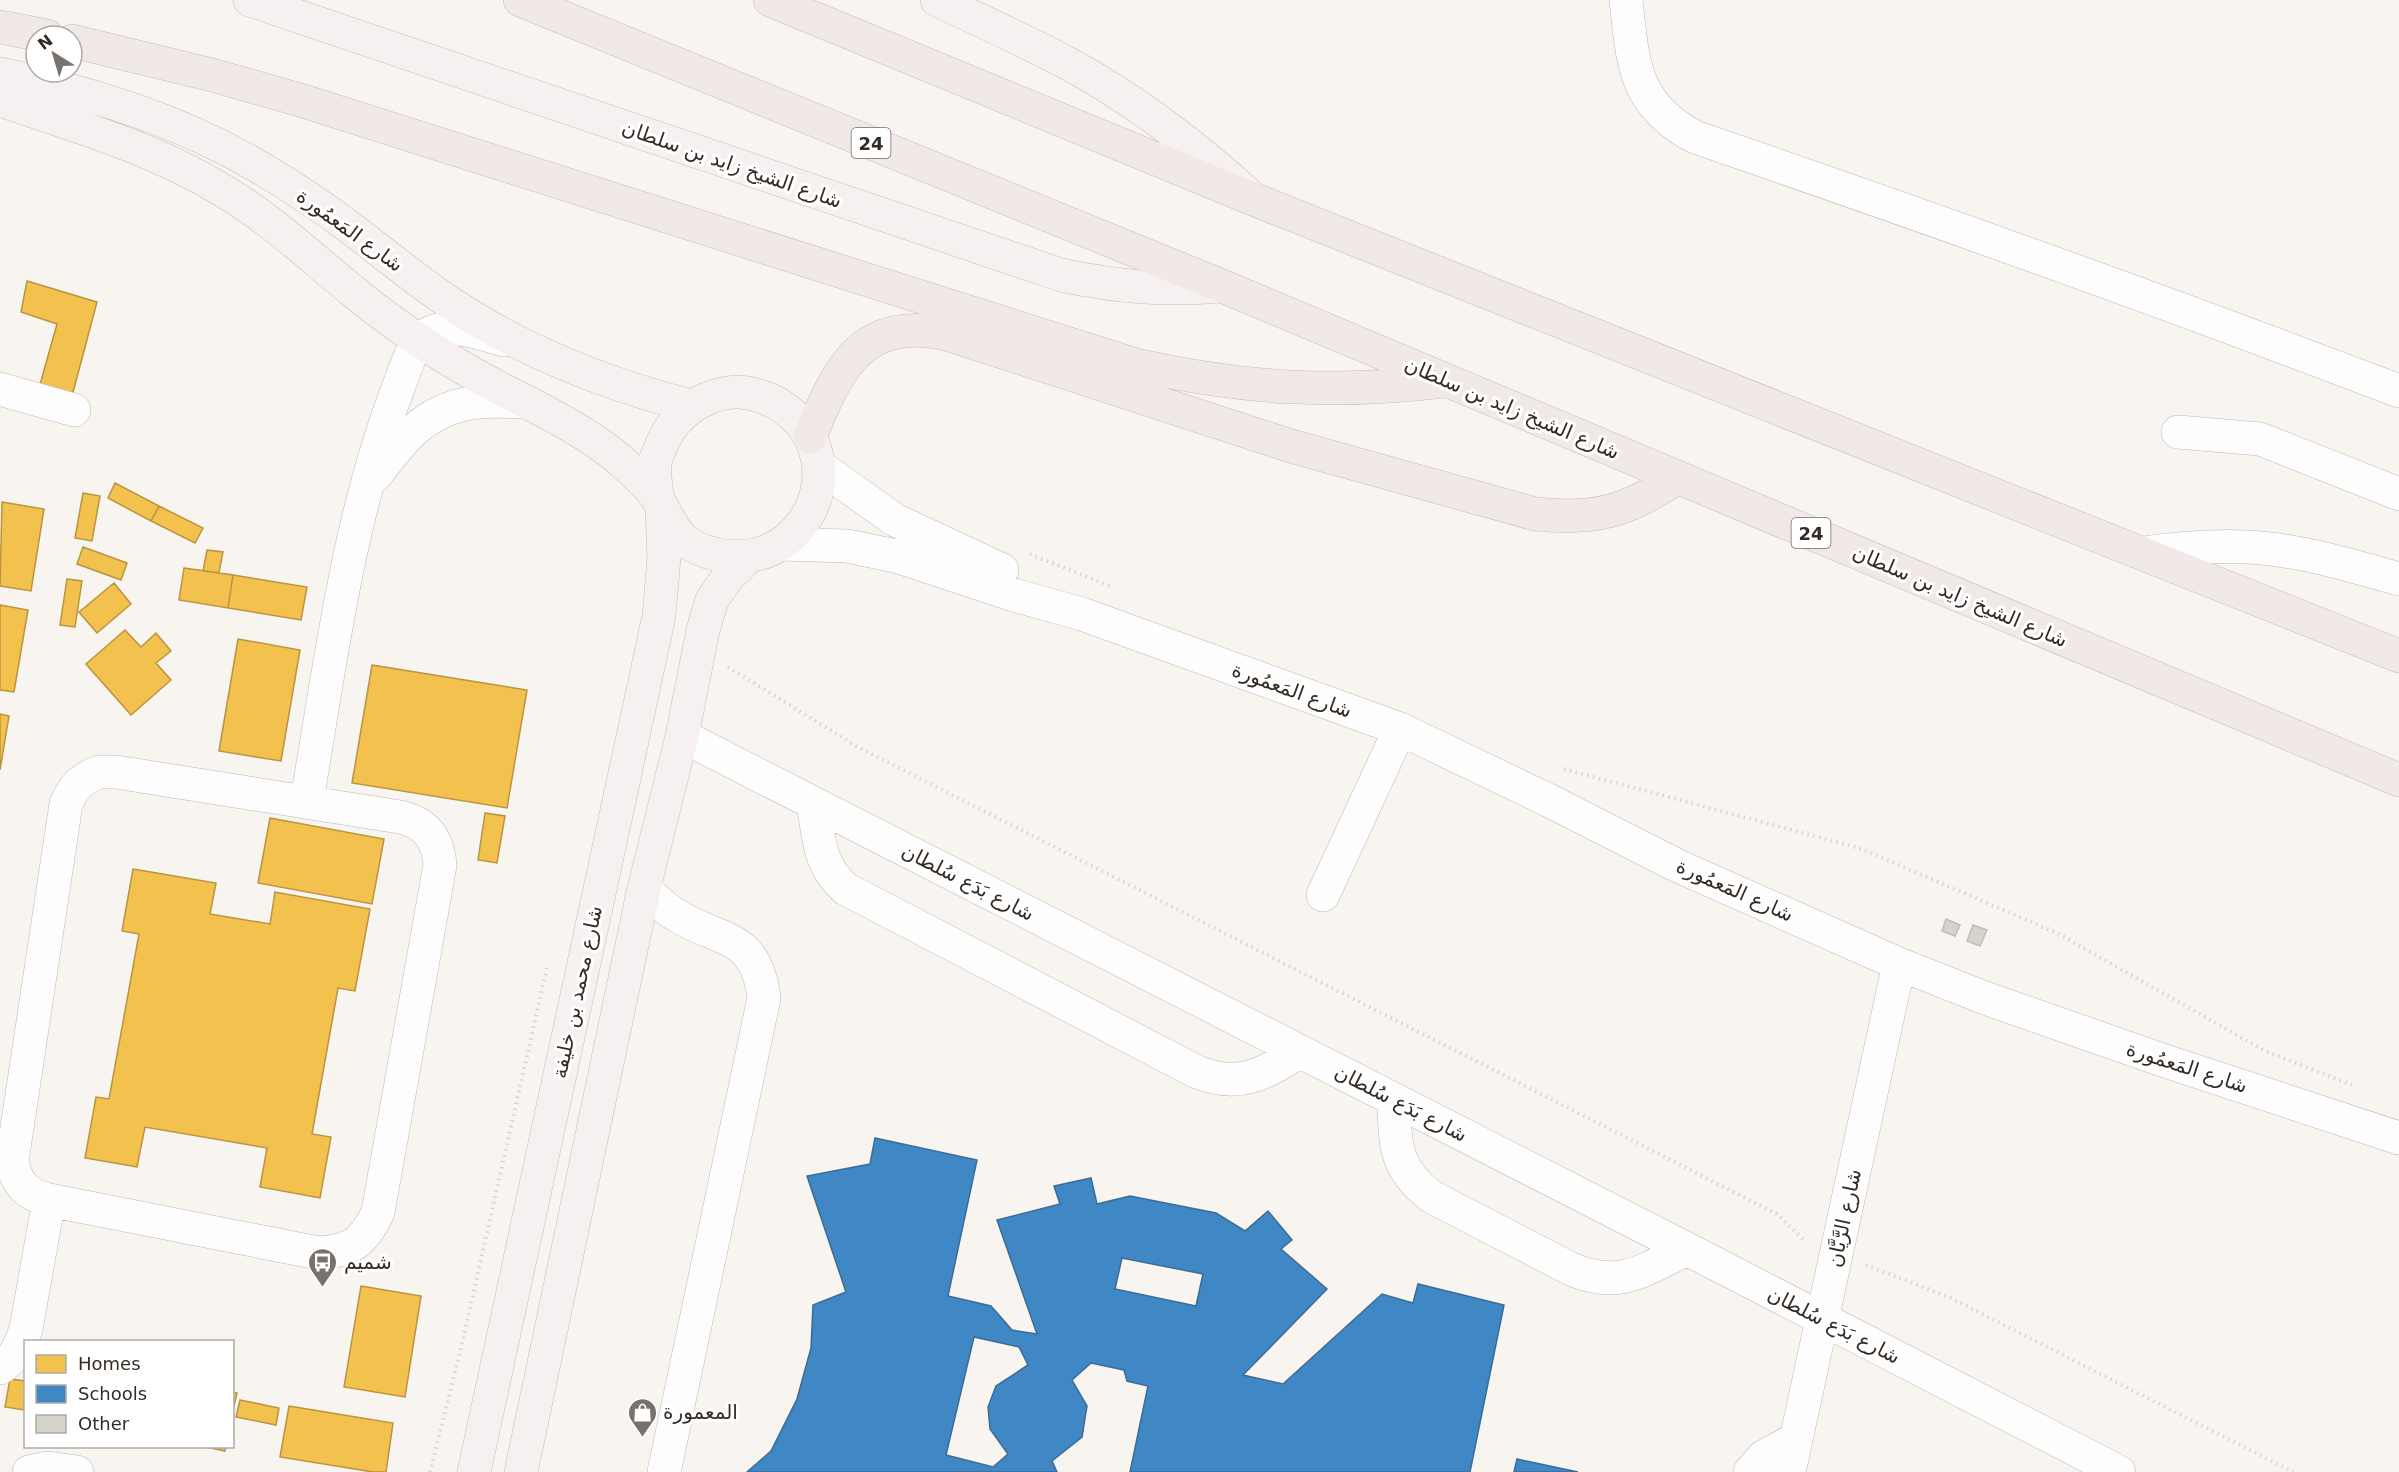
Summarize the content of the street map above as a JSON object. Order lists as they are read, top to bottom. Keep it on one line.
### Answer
{"streets":{"highway":["24","شارع الشيخ زايد بن سلطان"],"main road":["شارع المَعمُورة","شارع محمد بن خليفة"],"street":["شارع بَدَع سُلطان","شارع الرَّيَّان"]},"crossings":[["شارع المَعمُورة","شارع محمد بن خليفة"],["شارع المَعمُورة","شارع الرَّيَّان"],["شارع بَدَع سُلطان","شارع الرَّيَّان"]],"places":{"bus stop":["شميم"],"shop":["المعمورة"]},"legend":["Homes","Schools","Other"],"north":"top left"}
